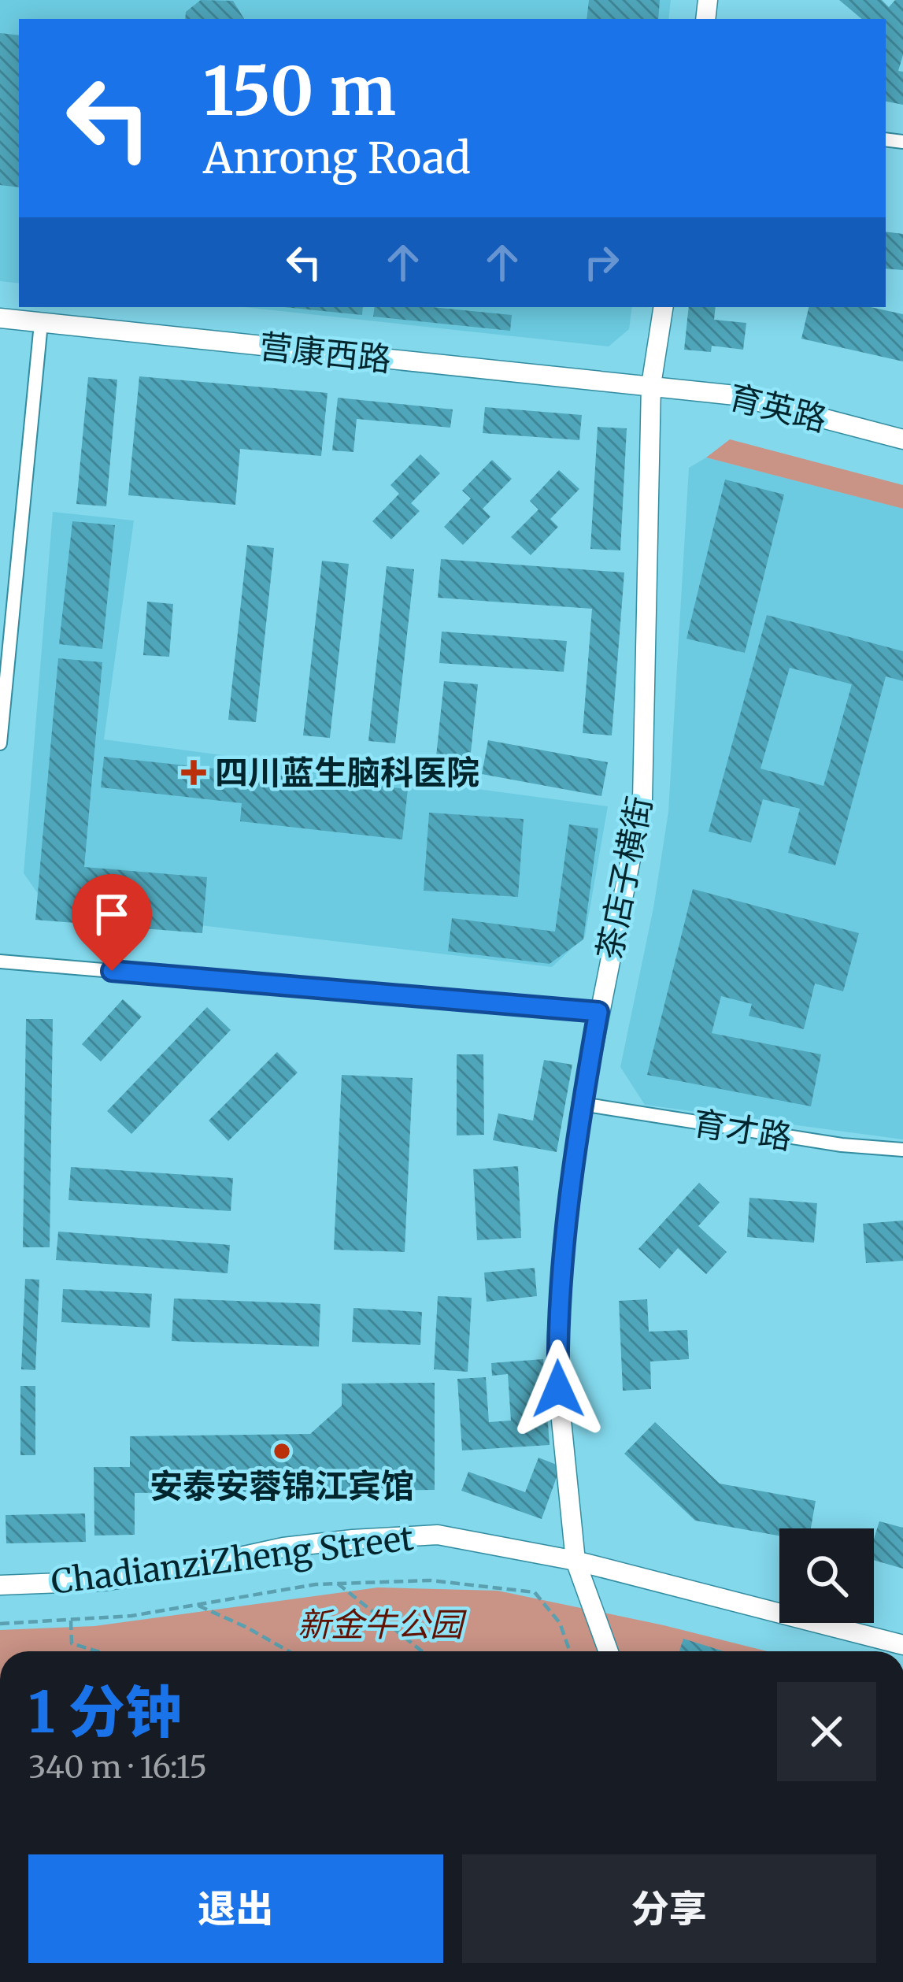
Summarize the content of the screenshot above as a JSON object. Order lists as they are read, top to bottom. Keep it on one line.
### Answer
{"streets":{"street":["营康西路","育英路","茶店子横街","育才路","ChadianziZheng Street"]},"crossings":[["营康西路","育英路"],["营康西路","茶店子横街"],["育英路","茶店子横街"],["茶店子横街","育才路"],["茶店子横街","ChadianziZheng Street"]],"parks":["新金牛公园"],"places":{"health":["四川蓝生脑科医院"],"other":["安泰安蓉锦江宾馆"]},"page":{"turn":["150 m","Anrong Road"],"heading":["1 分钟","340 m · 16:15"],"buttons":["退出","分享"]}}
